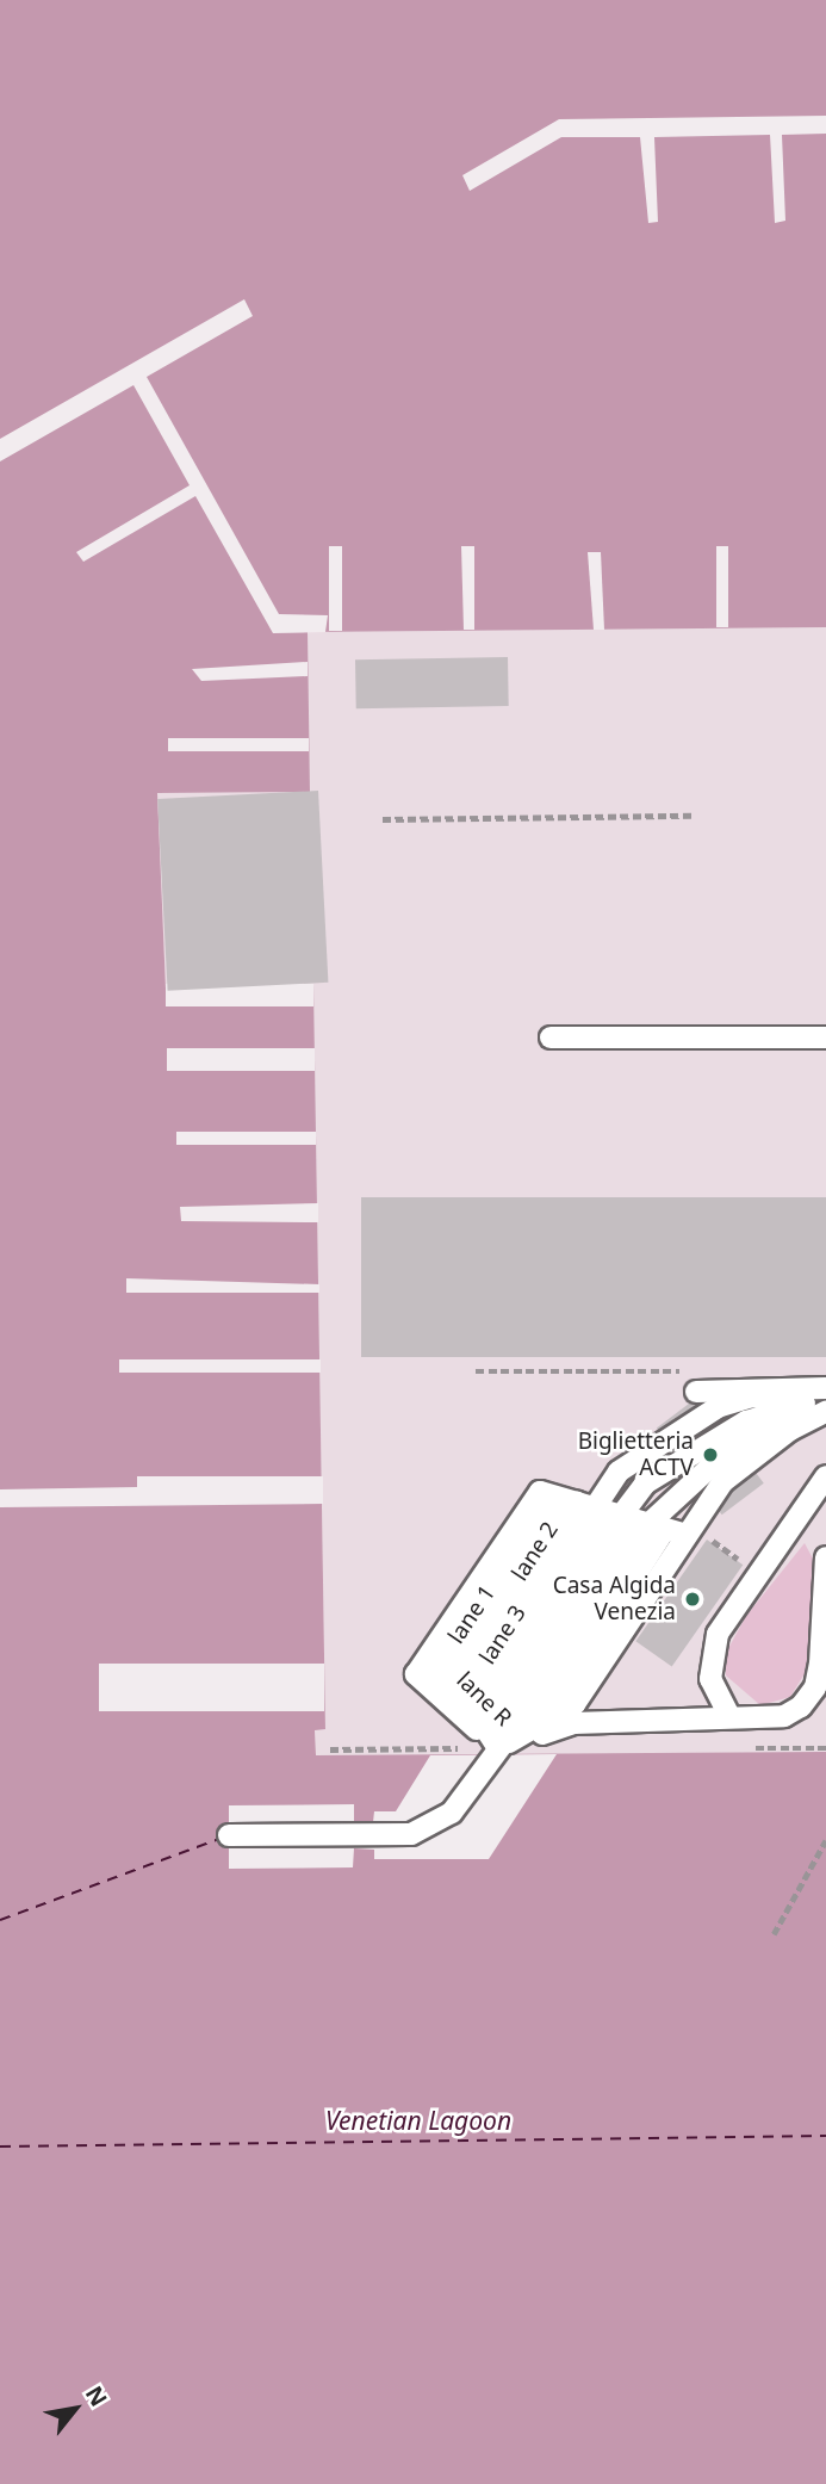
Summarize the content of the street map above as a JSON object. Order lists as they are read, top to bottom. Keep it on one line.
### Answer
{"streets":{"lane":["lane 1","lane 3","lane R"]},"crossings":[["lane 1","lane 3"],["lane 1","lane R"],["lane 3","lane R"]],"water":["Venetian Lagoon"],"places":["Biglietteria ACTV","Casa Algida Venezia"],"north":"top right"}
